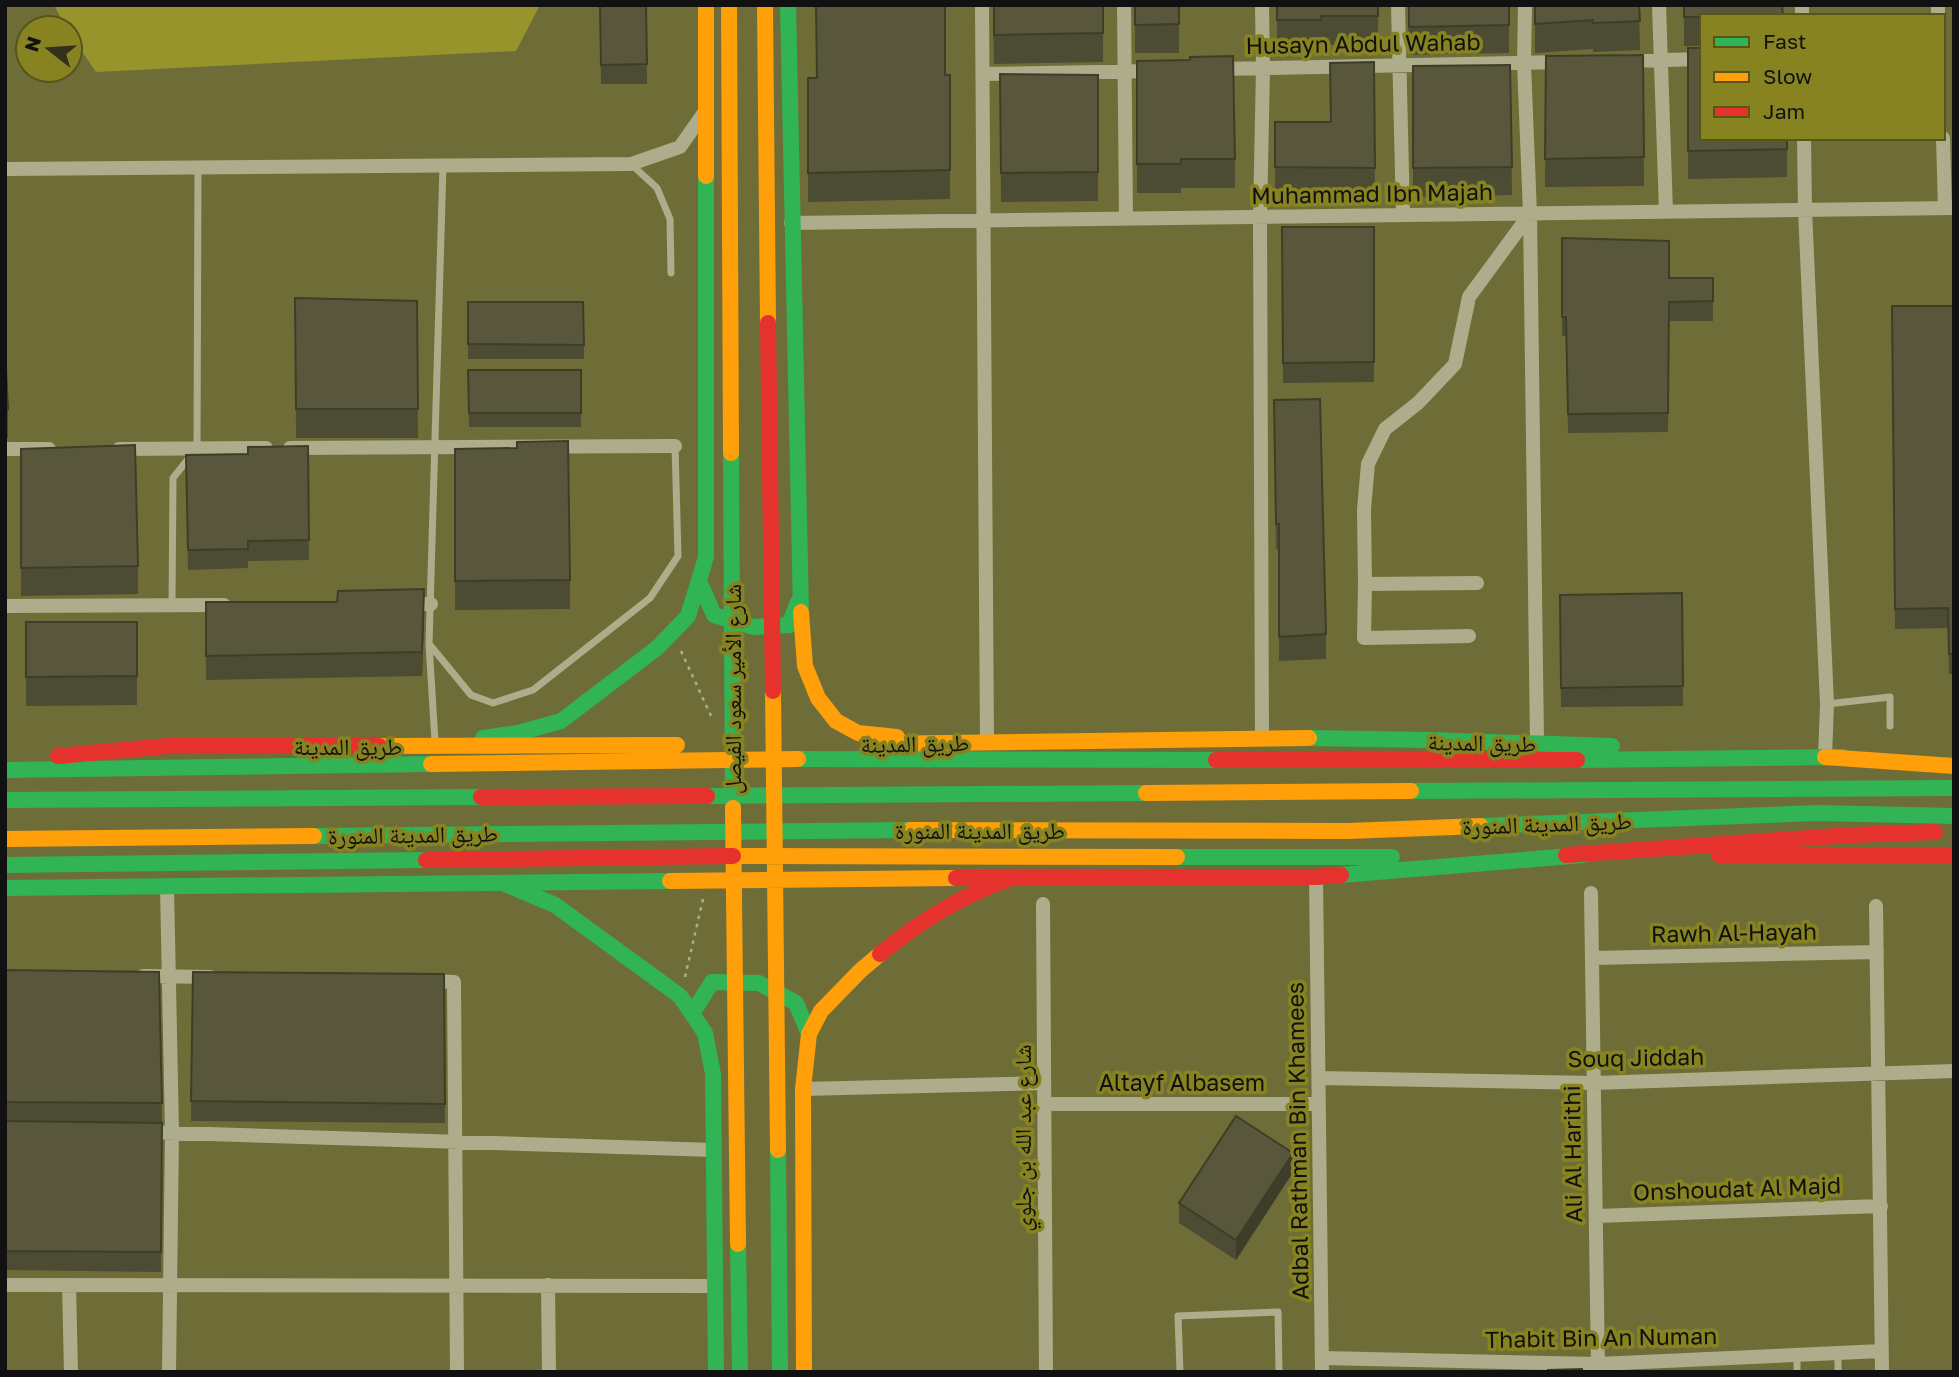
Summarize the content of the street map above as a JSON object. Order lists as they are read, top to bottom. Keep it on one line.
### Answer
{"streets":{"main road":["شارع الأمير سعود الفيصل","طريق المدينة","طريق المدينة المنورة"],"street":["Husayn Abdul Wahab","Muhammad Ibn Majah","Rawh Al-Hayah","Souq Jiddah","Altayf Albasem","شارع عبد الله بن جلوي","Adbal Rathman Bin Khamees","Ali Al Harithi","Onshoudat Al Majd","Thabit Bin An Numan"]},"crossings":[["شارع الأمير سعود الفيصل","طريق المدينة"],["Rawh Al-Hayah","Ali Al Harithi"],["Souq Jiddah","Adbal Rathman Bin Khamees"],["Souq Jiddah","Ali Al Harithi"],["Altayf Albasem","شارع عبد الله بن جلوي"],["Altayf Albasem","Adbal Rathman Bin Khamees"],["Adbal Rathman Bin Khamees","Thabit Bin An Numan"],["Ali Al Harithi","Onshoudat Al Majd"],["Ali Al Harithi","Thabit Bin An Numan"]],"legend":["Fast","Slow","Jam"],"north":"left"}
